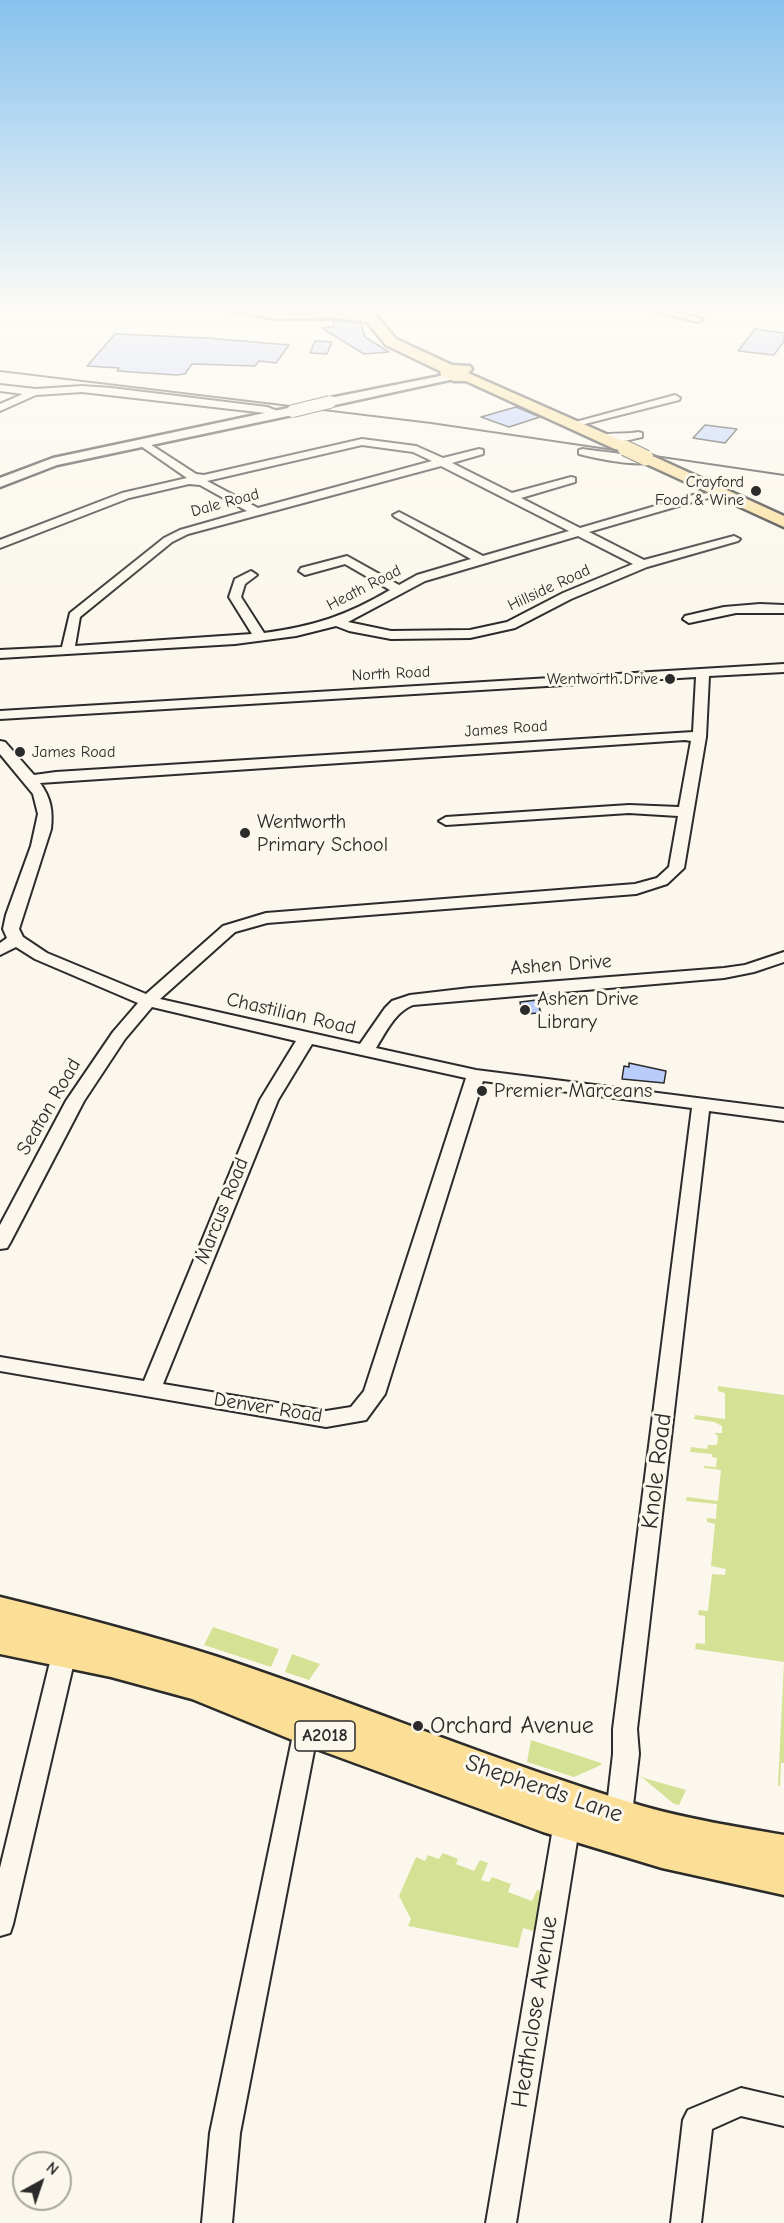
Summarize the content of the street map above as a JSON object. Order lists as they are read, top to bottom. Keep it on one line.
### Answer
{"streets":{"main road":["A2018","Shepherds Lane"],"street":["Dale Road","Heath Road","Hillside Road","North Road","James Road","Ashen Drive","Chastilian Road","Seaton Road","Marcus Road","Denver Road","Knole Road","Heathclose Avenue"]},"crossings":[["Dale Road","Heath Road"],["Heath Road","Hillside Road"],["Ashen Drive","Chastilian Road"],["Chastilian Road","Seaton Road"],["Chastilian Road","Marcus Road"],["Chastilian Road","Denver Road"],["Chastilian Road","Knole Road"],["Marcus Road","Denver Road"],["Knole Road","Shepherds Lane"],["Shepherds Lane","Heathclose Avenue"]],"places":["Crayford Food & Wine","Wentworth Drive","James Road","Wentworth Primary School","Ashen Drive Library","Premier Marceans","Orchard Avenue"],"north":"top right"}
